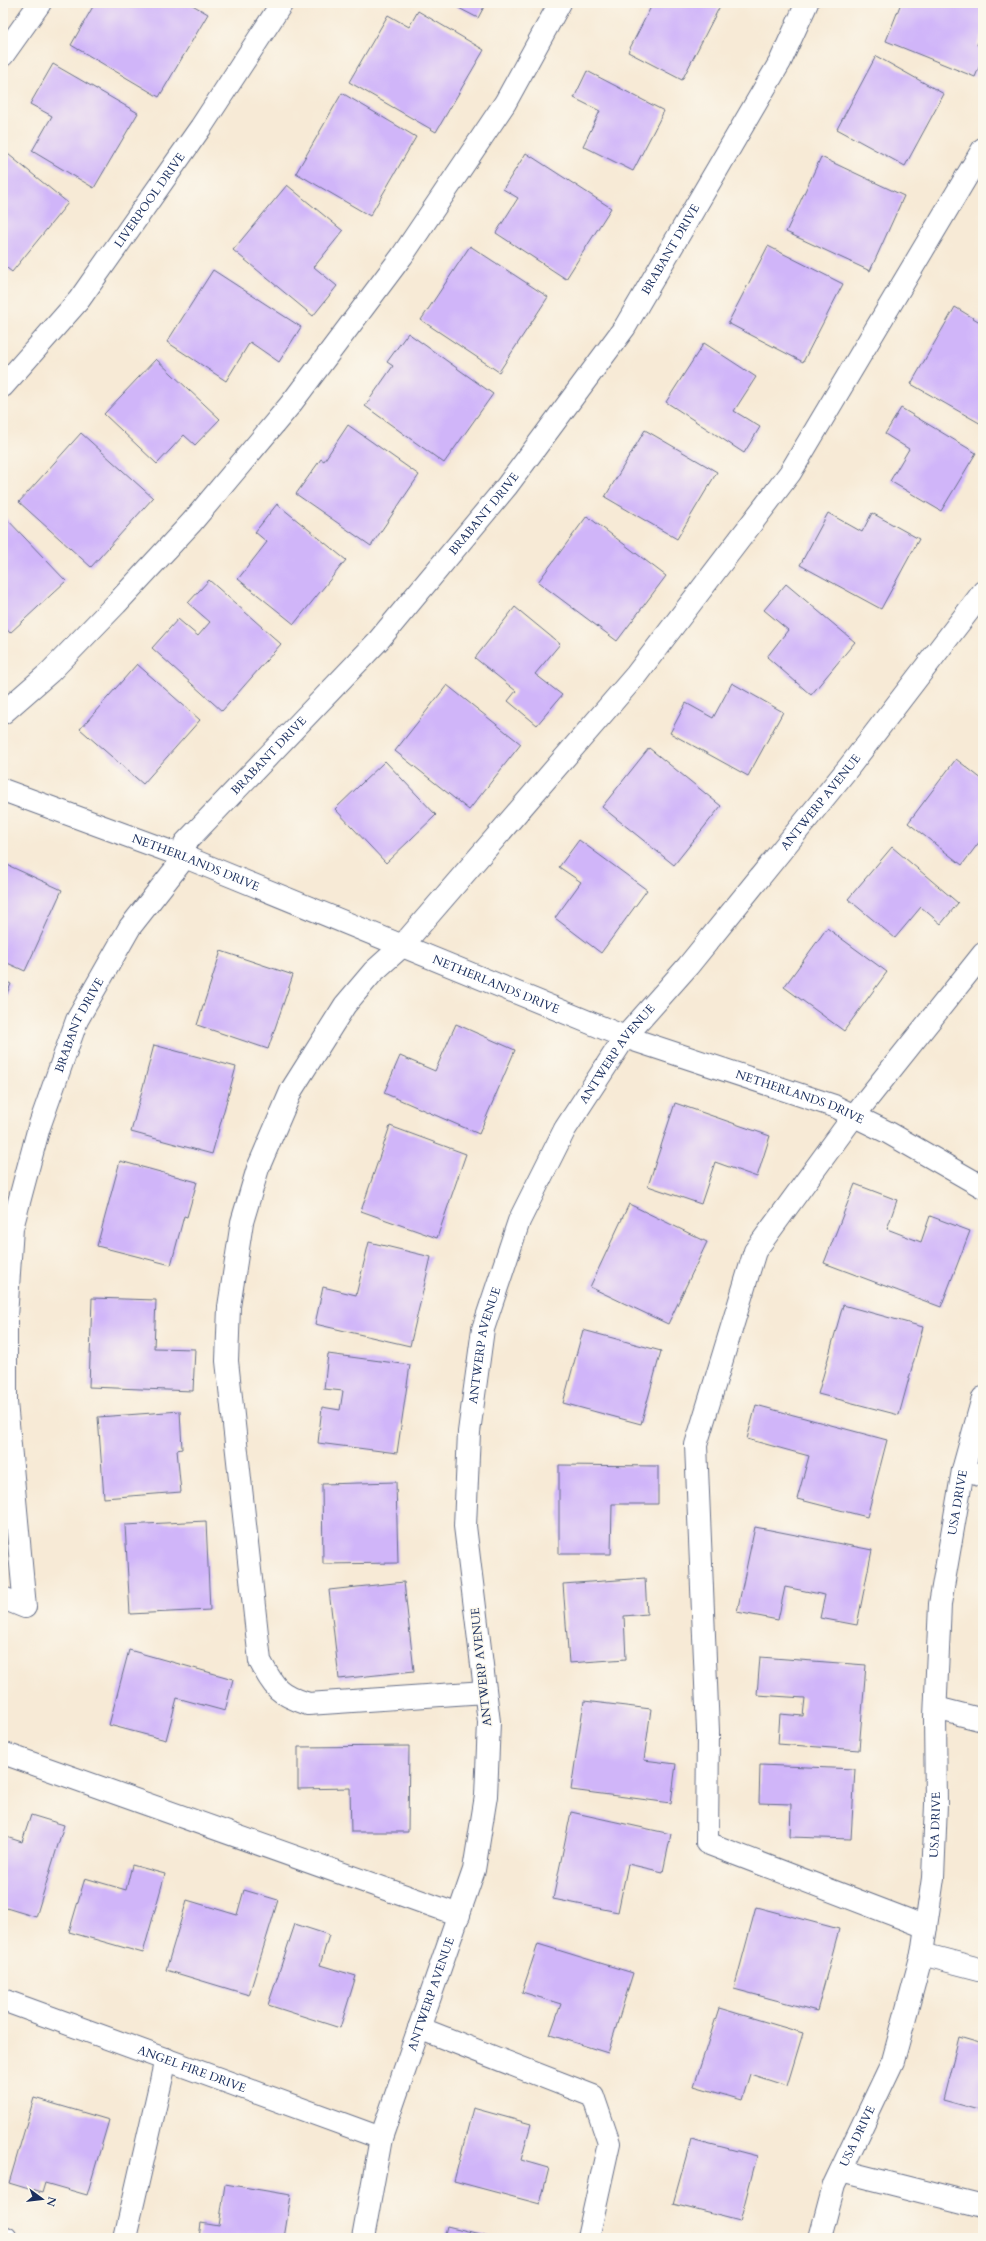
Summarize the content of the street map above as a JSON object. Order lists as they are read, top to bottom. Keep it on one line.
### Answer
{"streets":{"street":["LIVERPOOL DRIVE","BRABANT DRIVE","ANTWERP AVENUE","NETHERLANDS DRIVE","USA DRIVE","ANGEL FIRE DRIVE"]},"crossings":[["BRABANT DRIVE","NETHERLANDS DRIVE"],["ANTWERP AVENUE","NETHERLANDS DRIVE"],["ANTWERP AVENUE","ANGEL FIRE DRIVE"]],"north":"right"}
